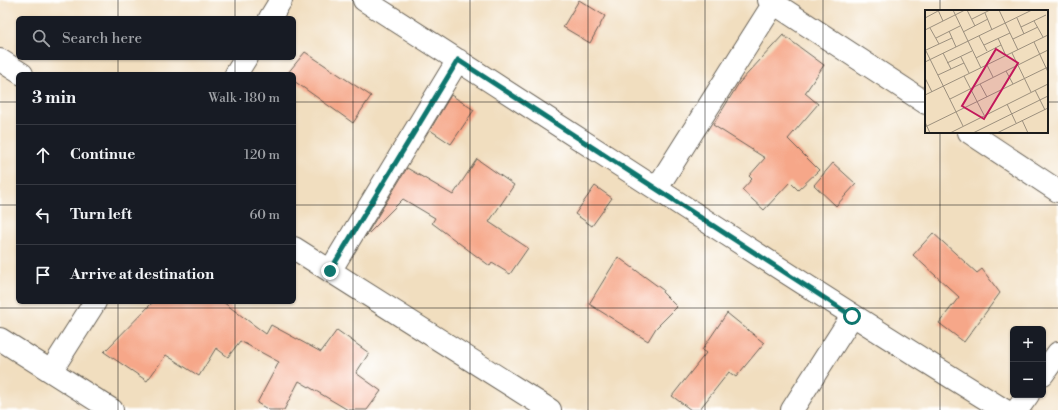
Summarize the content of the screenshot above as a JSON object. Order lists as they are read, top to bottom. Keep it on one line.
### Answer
{"page":{"search":"Search here","heading":["3 min","Walk · 180 m"],"list":[["Continue","120 m"],["Turn left","60 m"],"Arrive at destination"],"map_buttons":["+","−"]}}
